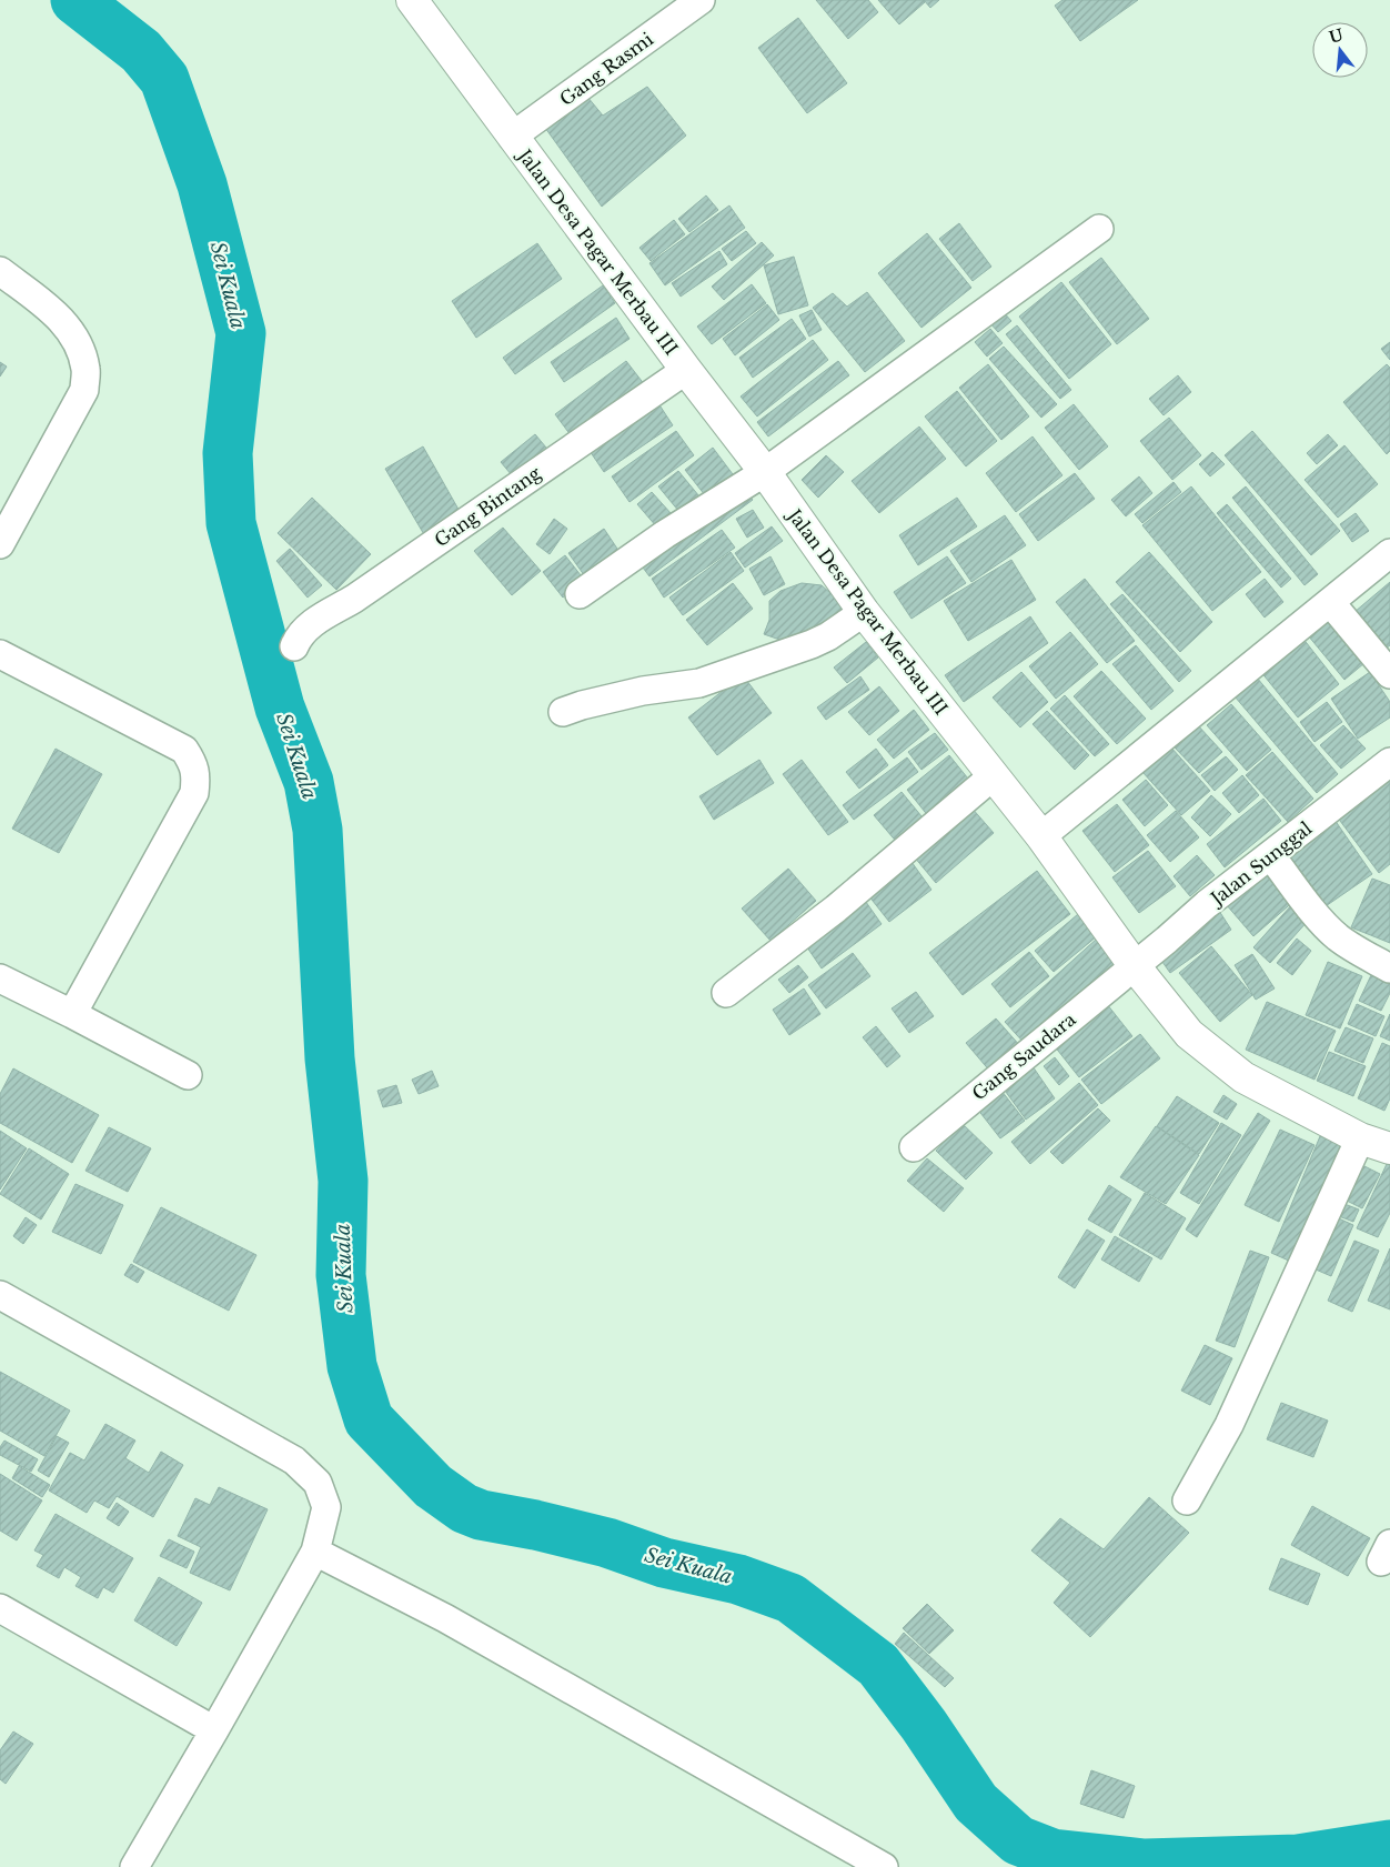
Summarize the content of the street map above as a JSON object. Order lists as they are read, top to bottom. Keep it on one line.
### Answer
{"streets":{"street":["Gang Rasmi","Jalan Desa Pagar Merbau III","Gang Bintang","Jalan Sunggal","Gang Saudara"]},"crossings":[["Gang Rasmi","Jalan Desa Pagar Merbau III"],["Jalan Desa Pagar Merbau III","Gang Bintang"],["Jalan Desa Pagar Merbau III","Jalan Sunggal"],["Jalan Desa Pagar Merbau III","Gang Saudara"],["Jalan Sunggal","Gang Saudara"]],"water":["Sei Kuala"],"north":"top"}
